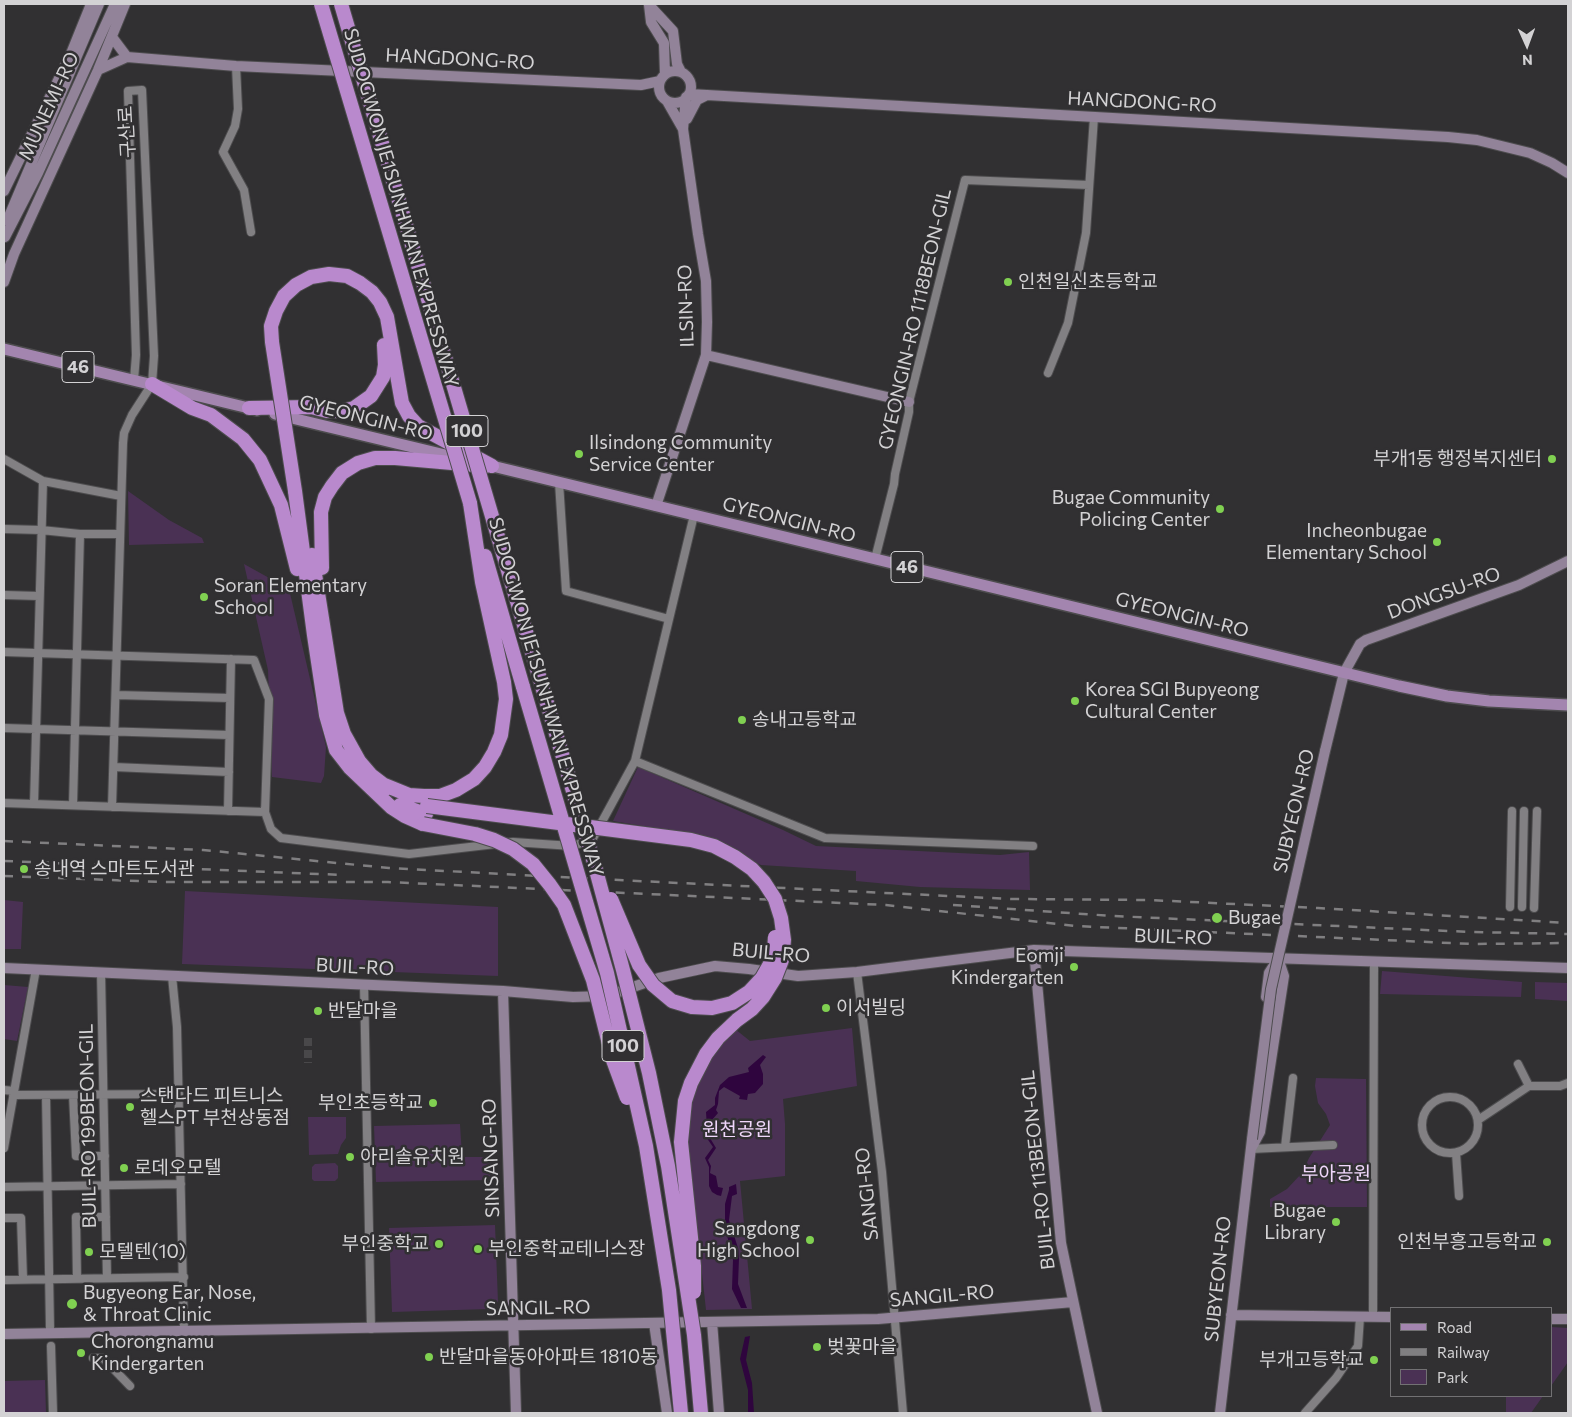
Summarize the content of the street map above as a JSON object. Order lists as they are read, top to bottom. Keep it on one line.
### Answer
{"streets":{"highway":["SUDOGWON JE1SUNHWAN EXPRESSWAY","100"],"main road":["46","GYEONGIN-RO"],"street":["HANGDONG-RO","MUNEMI-RO","구산로","ILSIN-RO","GYEONGIN-RO 1118BEON-GIL","DONGSU-RO","SUBYEON-RO","BUIL-RO","BUIL-RO 199BEON-GIL","SINSANG-RO","BUIL-RO 113BEON-GIL","SANGI-RO","SANGIL-RO"]},"crossings":[["HANGDONG-RO","ILSIN-RO"],["구산로","GYEONGIN-RO"],["ILSIN-RO","GYEONGIN-RO"],["GYEONGIN-RO 1118BEON-GIL","GYEONGIN-RO"],["GYEONGIN-RO","DONGSU-RO"],["GYEONGIN-RO","SUBYEON-RO"],["DONGSU-RO","SUBYEON-RO"],["SUBYEON-RO","BUIL-RO"],["BUIL-RO","BUIL-RO 199BEON-GIL"],["BUIL-RO","SINSANG-RO"],["BUIL-RO","BUIL-RO 113BEON-GIL"],["BUIL-RO","SANGI-RO"],["SINSANG-RO","SANGIL-RO"],["BUIL-RO 113BEON-GIL","SANGIL-RO"],["SANGI-RO","SANGIL-RO"]],"parks":["원천공원","부아공원"],"places":["인천일신초등학교","Ilsindong Community Service Center","부개1동 행정복지센터","Bugae Community Policing Center","Incheonbugae Elementary School","Soran Elementary School","Korea SGI Bupyeong Cultural Center","송내고등학교","송내역 스마트도서관","Bugae","Eomji Kindergarten","이서빌딩","반달마을","부인초등학교","스탠다드 피트니스 헬스PT 부천상동점","아리솔유치원","로데오모텔","Bugae Library","Sangdong High School","인천부흥고등학교","부인중학교","부인중학교테니스장","모텔텐(10)","Bugyeong Ear, Nose, & Throat Clinic","벚꽃마을","Chorongnamu Kindergarten","반달마을동아아파트 1810동","부개고등학교"],"legend":["Road","Railway","Park"],"north":"bottom"}
